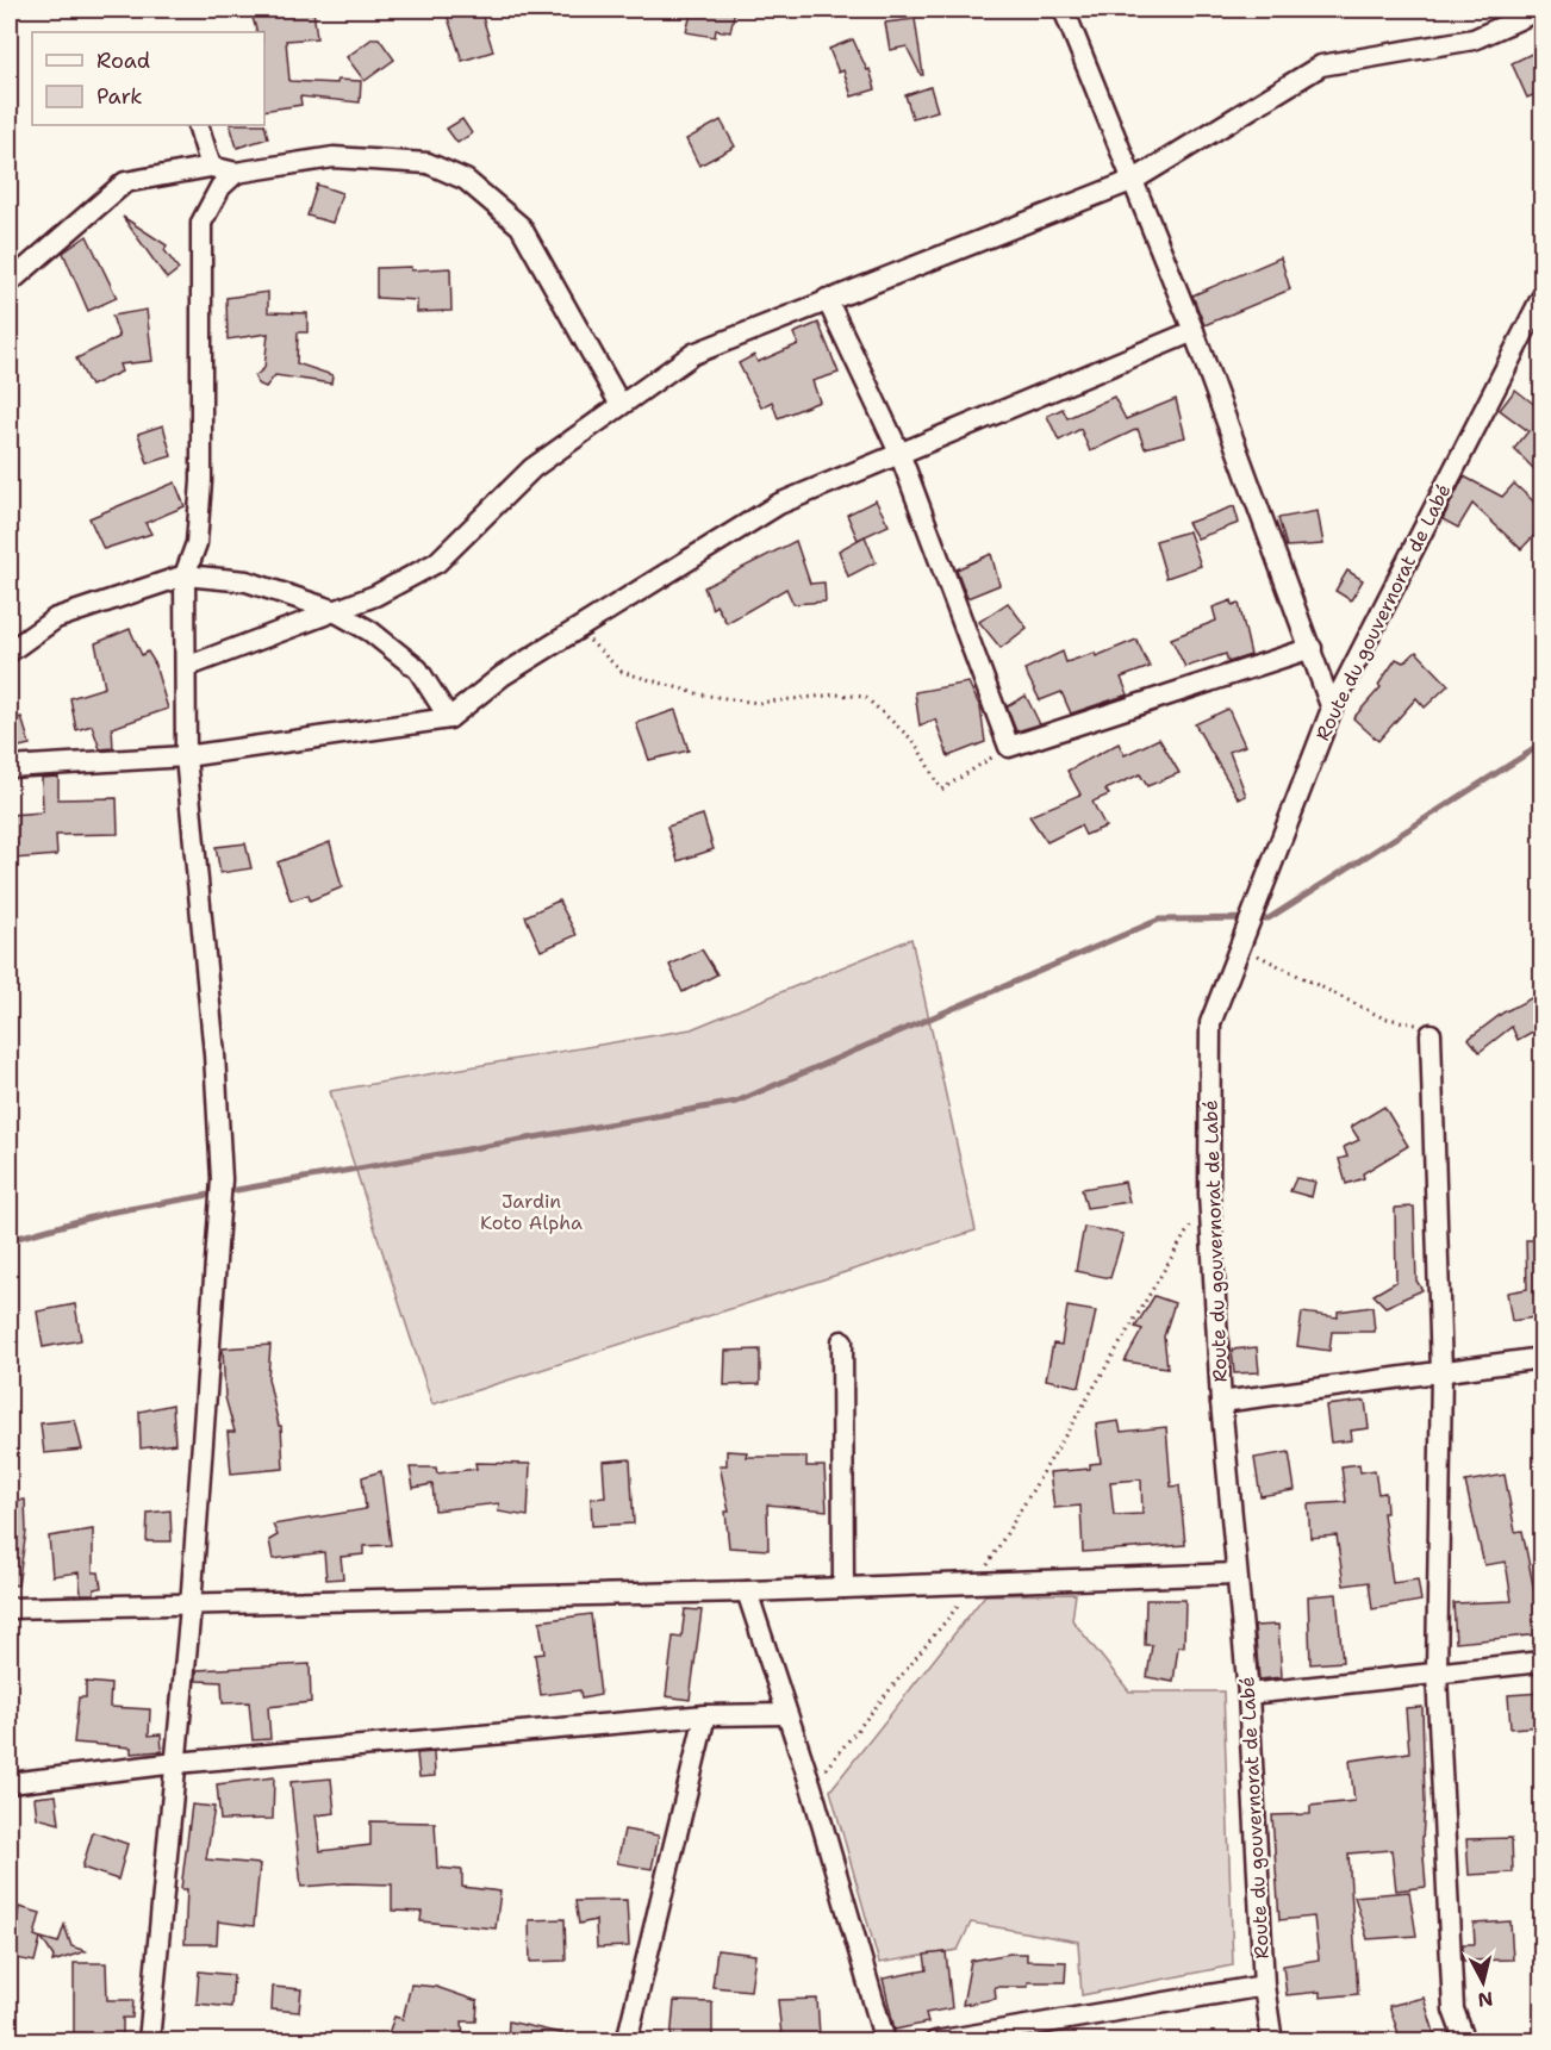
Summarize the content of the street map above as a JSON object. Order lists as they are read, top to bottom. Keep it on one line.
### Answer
{"streets":{"street":["Route du gouvernorat de Labé"]},"parks":["Jardin Koto Alpha"],"legend":["Road","Park"],"north":"bottom"}
